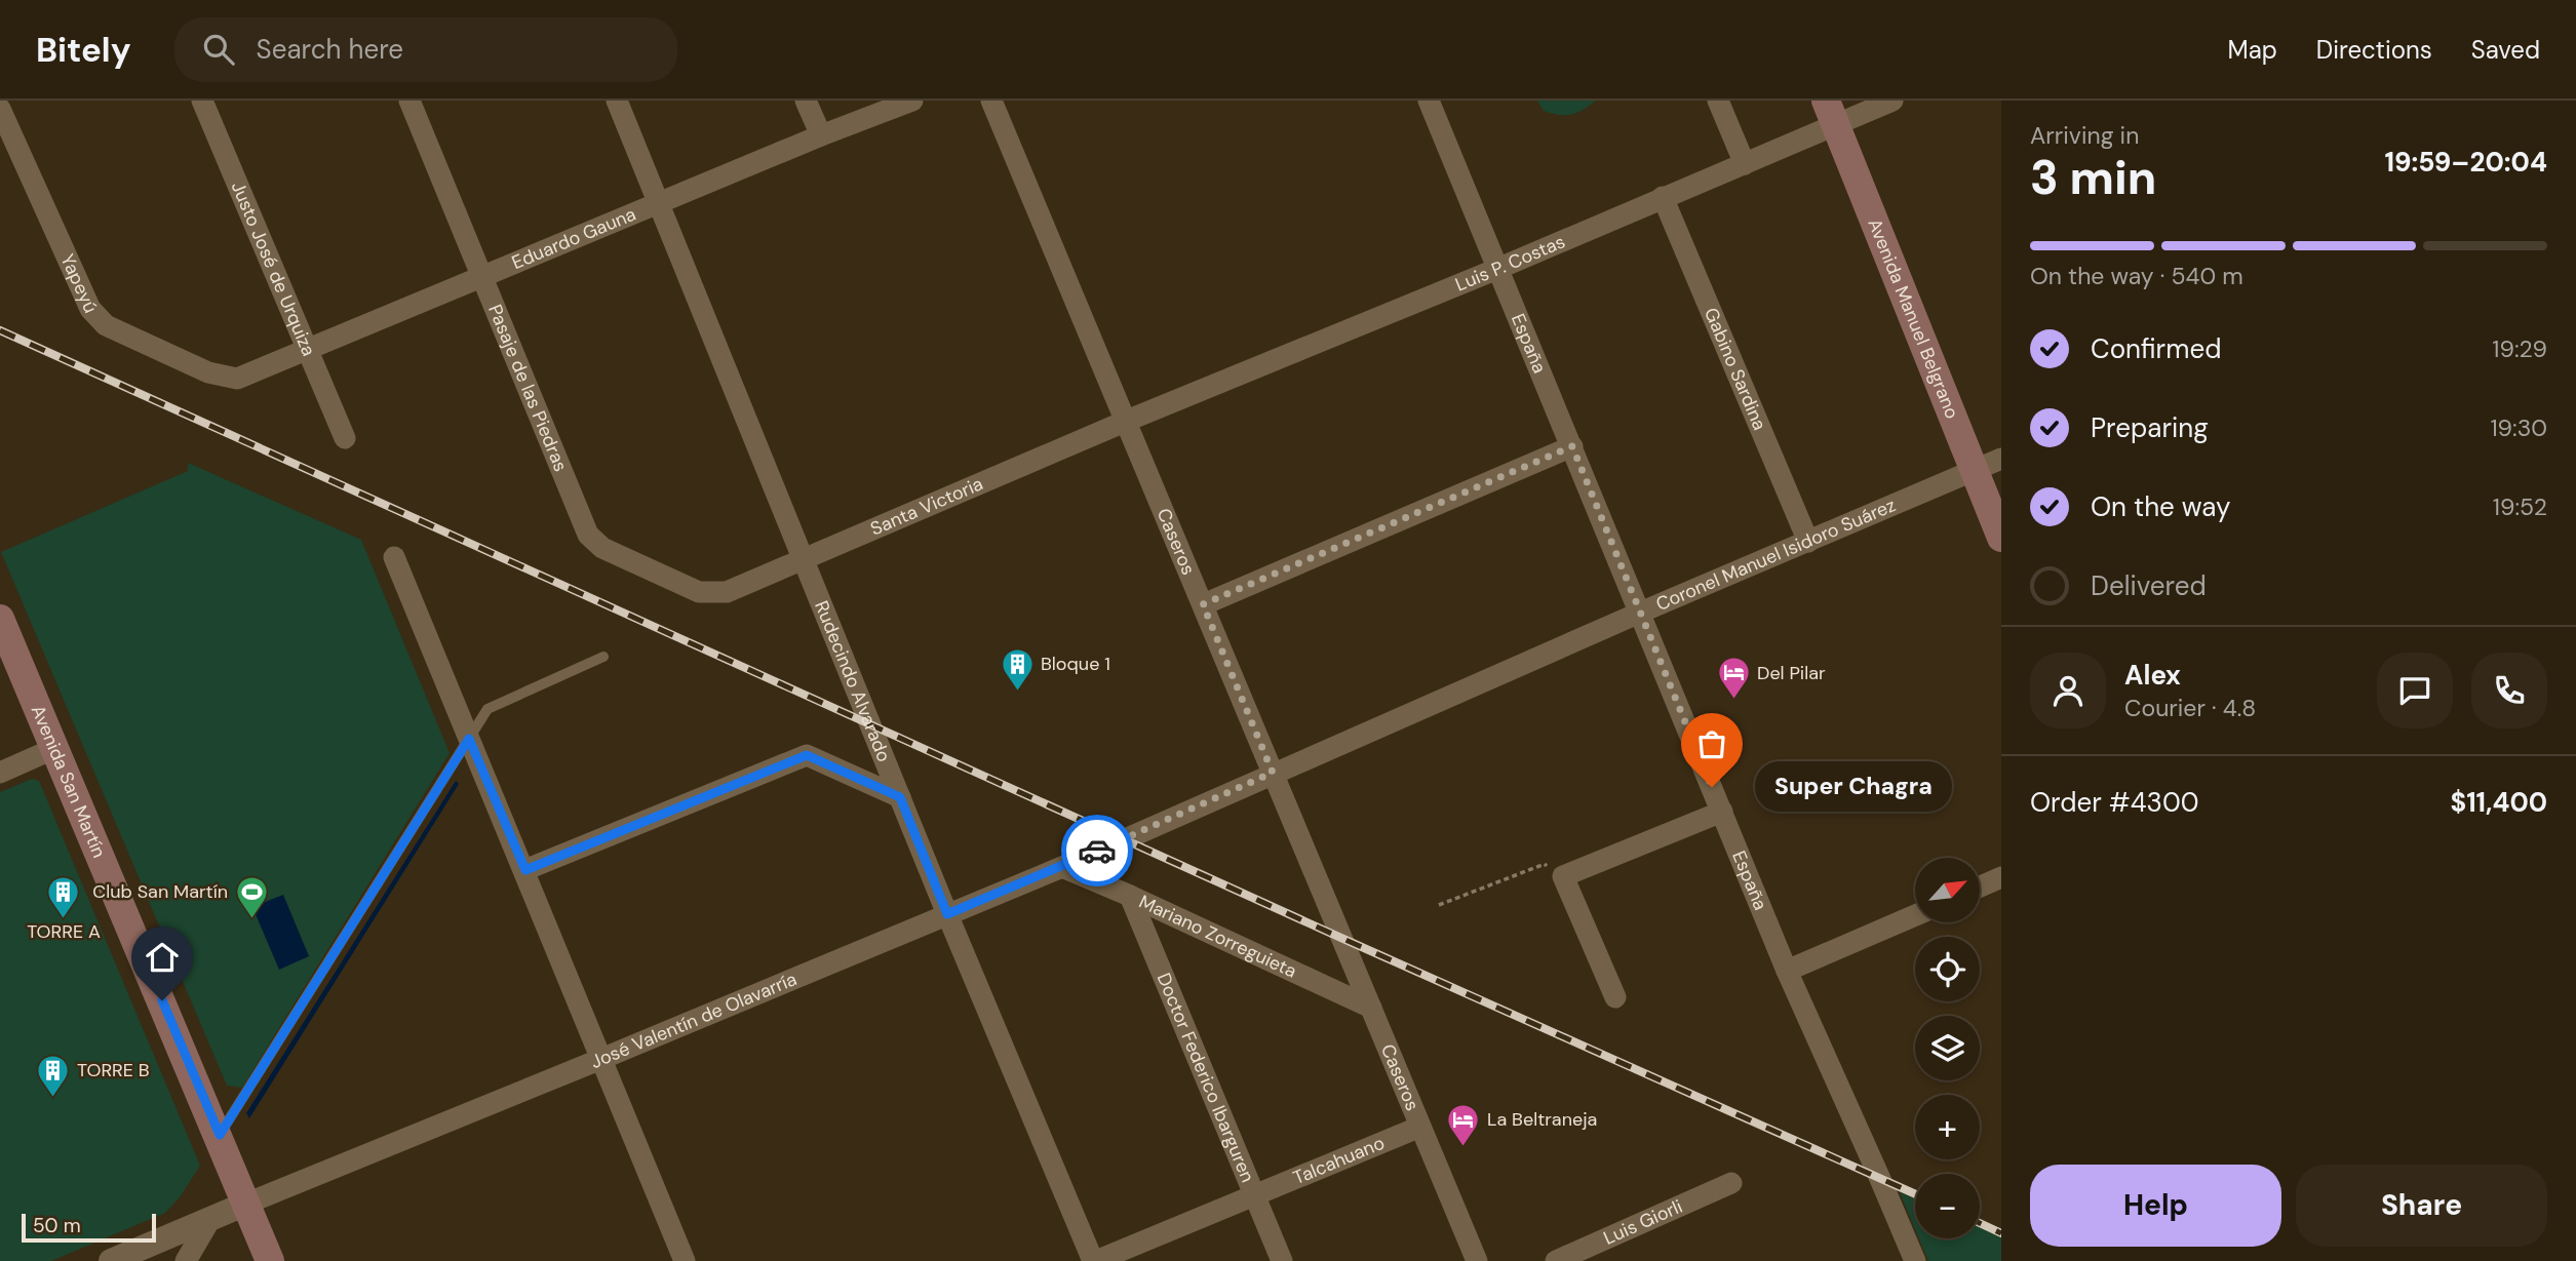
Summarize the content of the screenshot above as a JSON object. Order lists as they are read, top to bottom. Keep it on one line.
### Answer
{"streets":{"main road":["Avenida Manuel Belgrano","Avenida San Martín"],"street":["Eduardo Gauna","Luis P. Costas","Justo José de Urquiza","Yapeyú","España","Gabino Sardina","Pasaje de las Piedras","Santa Victoria","Caseros","Coronel Manuel Isidoro Suárez","Rudecindo Alvarado","Mariano Zorreguieta","José Valentín de Olavarría","Doctor Federico Ibarguren","Talcahuano","Luis Giorli"]},"crossings":[["Eduardo Gauna","Justo José de Urquiza"],["Eduardo Gauna","Yapeyú"],["Eduardo Gauna","Pasaje de las Piedras"],["Eduardo Gauna","Rudecindo Alvarado"],["Luis P. Costas","Avenida Manuel Belgrano"],["Luis P. Costas","España"],["Luis P. Costas","Gabino Sardina"],["Luis P. Costas","Santa Victoria"],["Luis P. Costas","Caseros"],["Avenida Manuel Belgrano","Coronel Manuel Isidoro Suárez"],["España","Coronel Manuel Isidoro Suárez"],["Gabino Sardina","Coronel Manuel Isidoro Suárez"],["Pasaje de las Piedras","Santa Victoria"],["Santa Victoria","Caseros"],["Santa Victoria","Rudecindo Alvarado"],["Caseros","Coronel Manuel Isidoro Suárez"],["Caseros","Mariano Zorreguieta"],["Caseros","José Valentín de Olavarría"],["Caseros","Talcahuano"],["Coronel Manuel Isidoro Suárez","José Valentín de Olavarría"],["Rudecindo Alvarado","José Valentín de Olavarría"],["Rudecindo Alvarado","Talcahuano"],["Avenida San Martín","José Valentín de Olavarría"],["Mariano Zorreguieta","José Valentín de Olavarría"],["Mariano Zorreguieta","Doctor Federico Ibarguren"],["Doctor Federico Ibarguren","Talcahuano"]],"places":{"building":["Bloque 1","TORRE A","TORRE B"],"hotel":["Del Pilar","La Beltraneja"],"other":["Super Chagra"],"sports":["Club San Martín"]},"scale_bar":"50 m","north":"top right","page":{"header":"Bitely","search":"Search here","nav":["Map","Directions","Saved"],"heading":["3 min","Arriving in","19:59–20:04"],"panel":["Alex","Courier · 4.8","Order #4300","$11,400"],"bar":"On the way · 540 m","list":[["Confirmed","19:29"],["Preparing","19:30"],["On the way","19:52"],"Delivered"],"bubble":"Super Chagra","map_buttons":["+","−"],"buttons":["Help","Share"],"scale":"50 m"}}
